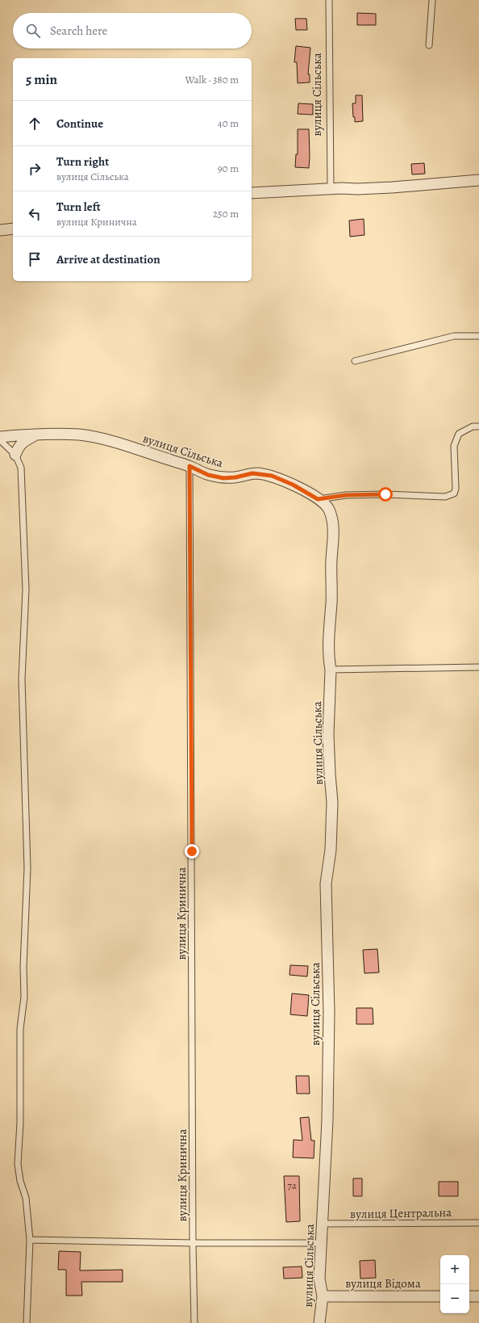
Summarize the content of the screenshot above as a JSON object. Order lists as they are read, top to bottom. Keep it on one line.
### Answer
{"streets":{"street":["вулиця Сільська","вулиця Відома"],"lane":["вулиця Кринична","вулиця Центральна"]},"crossings":[["вулиця Сільська","вулиця Кринична"],["вулиця Сільська","вулиця Центральна"],["вулиця Сільська","вулиця Відома"]],"house_numbers":["7а"],"page":{"search":"Search here","heading":["5 min","Walk · 380 m"],"list":[["Continue","40 m"],["Turn right","вулиця Сільська","90 m"],["Turn left","вулиця Кринична","250 m"],"Arrive at destination"],"map_buttons":["+","−"]}}
